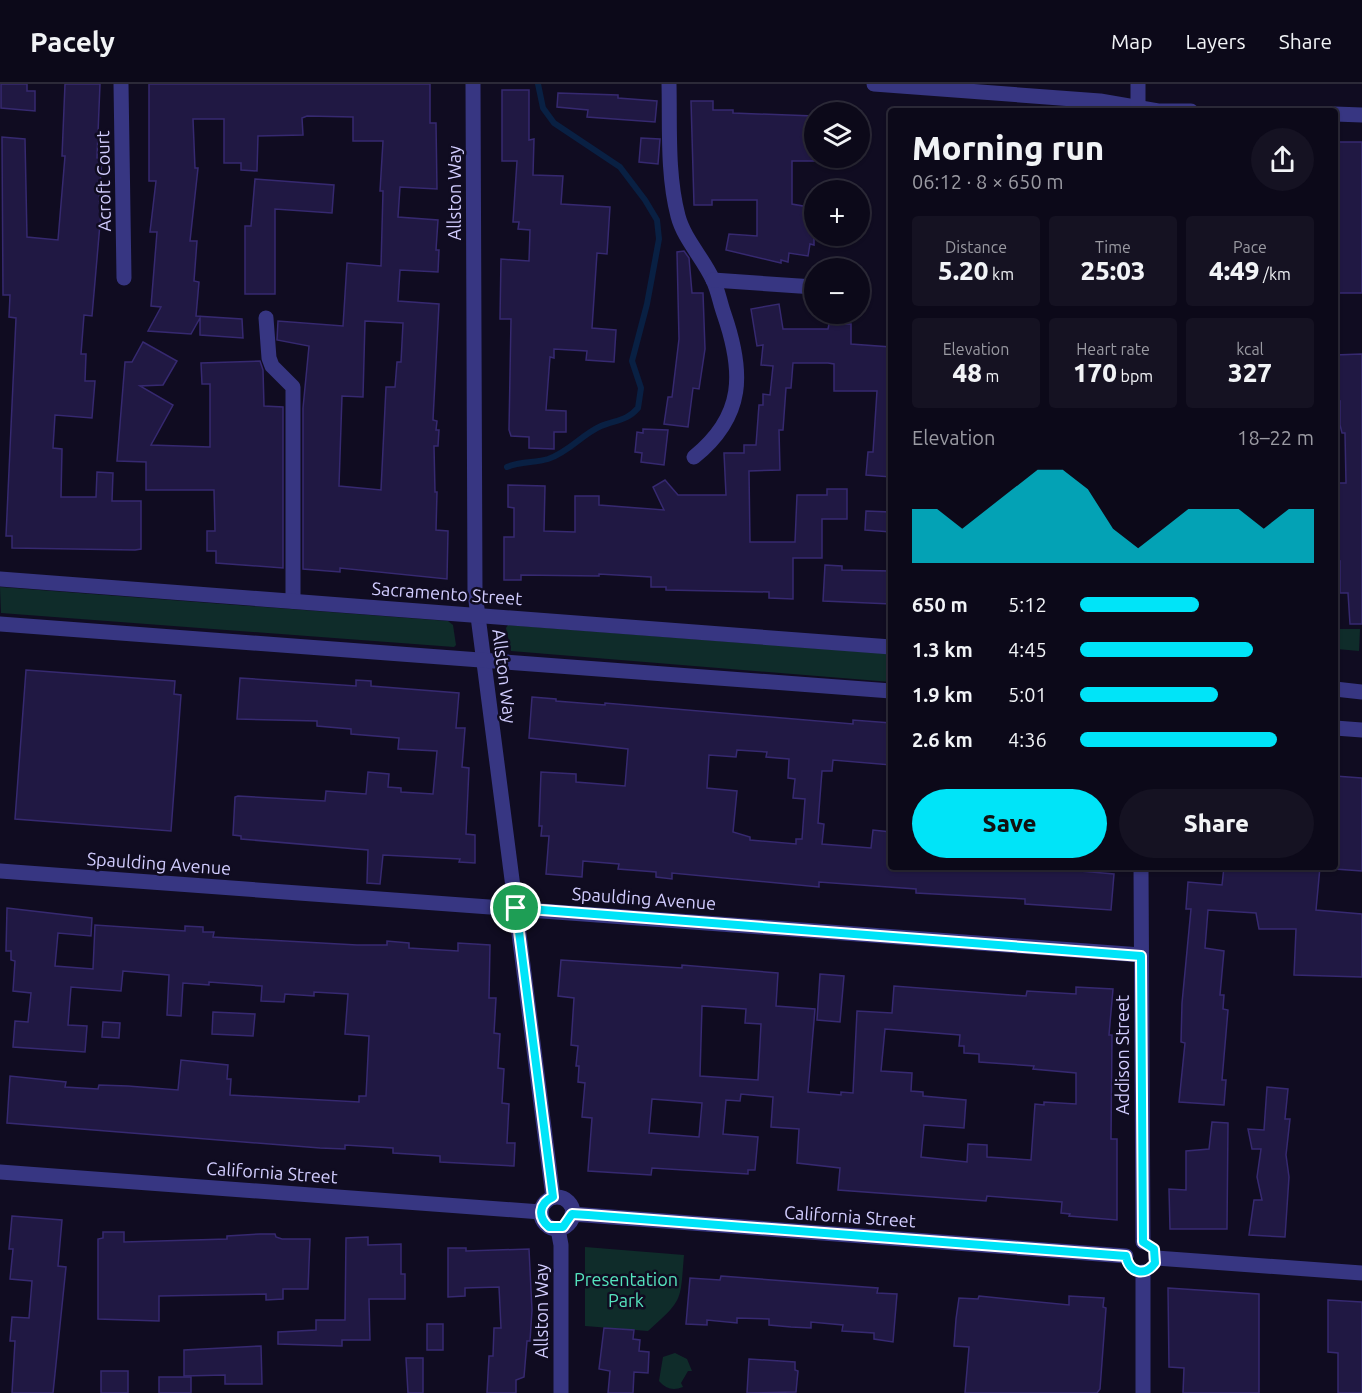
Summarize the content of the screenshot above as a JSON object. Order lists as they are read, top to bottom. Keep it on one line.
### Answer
{"streets":{"street":["Acroft Court","Allston Way","Sacramento Street","Spaulding Avenue","Addison Street","California Street"]},"crossings":[["Allston Way","Sacramento Street"],["Allston Way","Spaulding Avenue"],["Allston Way","California Street"],["Spaulding Avenue","Addison Street"],["Addison Street","California Street"]],"parks":["Presentation Park"],"page":{"header":"Pacely","nav":["Map","Layers","Share"],"map_buttons":["+","−"],"heading":["Morning run","06:12 · 8 × 650 m"],"stats":[["Distance","5.20 km"],["Time","25:03"],["Pace","4:49 /km"],["Elevation","48 m"],["Heart rate","170 bpm"],["kcal","327"]],"chart":["Elevation","18–22 m"],"list":[{"name":"650 m","note":"5:12"},{"name":"1.3 km","note":"4:45"},{"name":"1.9 km","note":"5:01"},{"name":"2.6 km","note":"4:36"}],"buttons":["Save","Share"]}}
